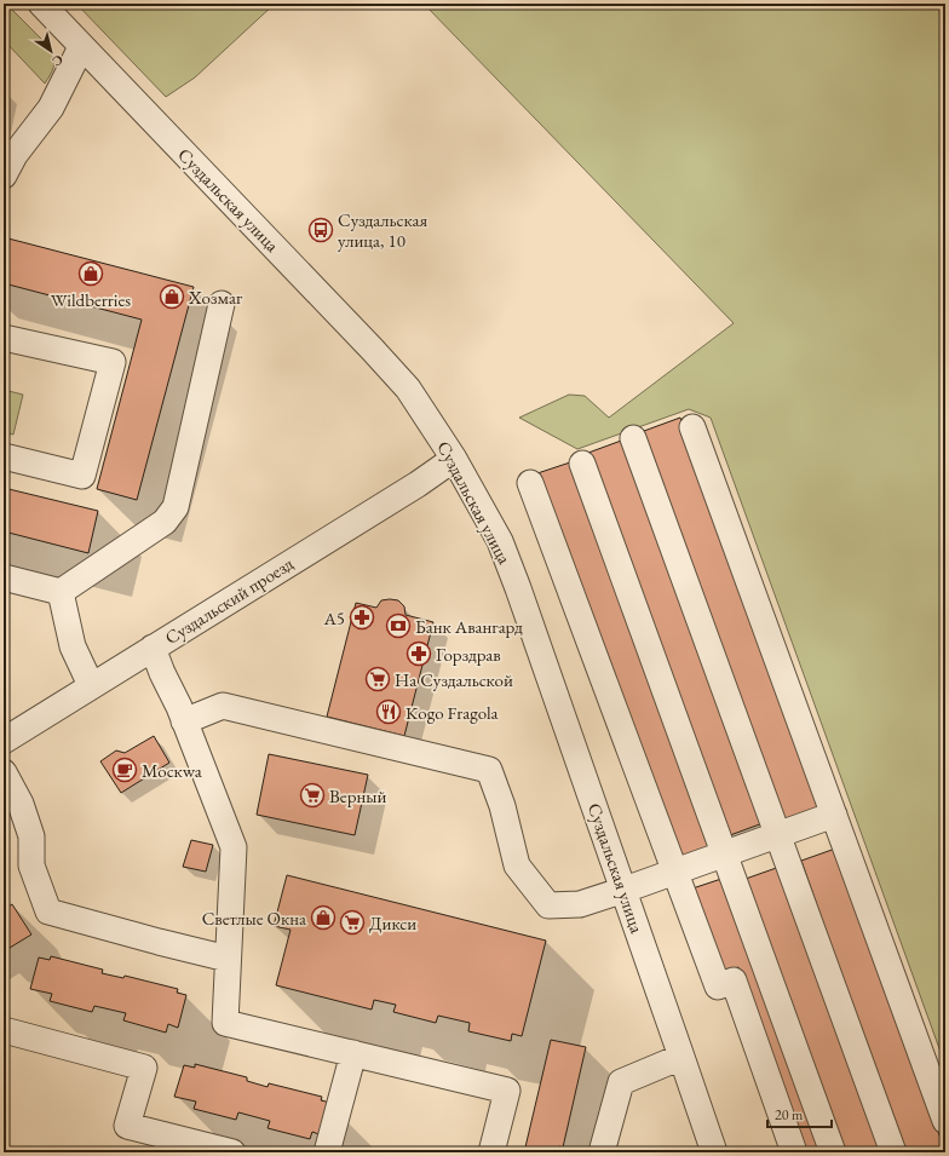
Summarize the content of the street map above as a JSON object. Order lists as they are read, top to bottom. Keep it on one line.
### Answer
{"streets":{"street":["Суздальская улица","Суздальский проезд"]},"crossings":[["Суздальская улица","Суздальский проезд"]],"places":{"bus stop":["Суздальская улица, 10"],"shop":["Wildberries","Хозмаг","Светлые Окна"],"pharmacy":["А5","Горздрав"],"bank":["Банк Авангард"],"supermarket":["На Суздальской","Верный","Дикси"],"restaurant":["Kogo Fragola"],"cafe":["Москwa"]},"scale_bar":"20 m","north":"bottom right"}
